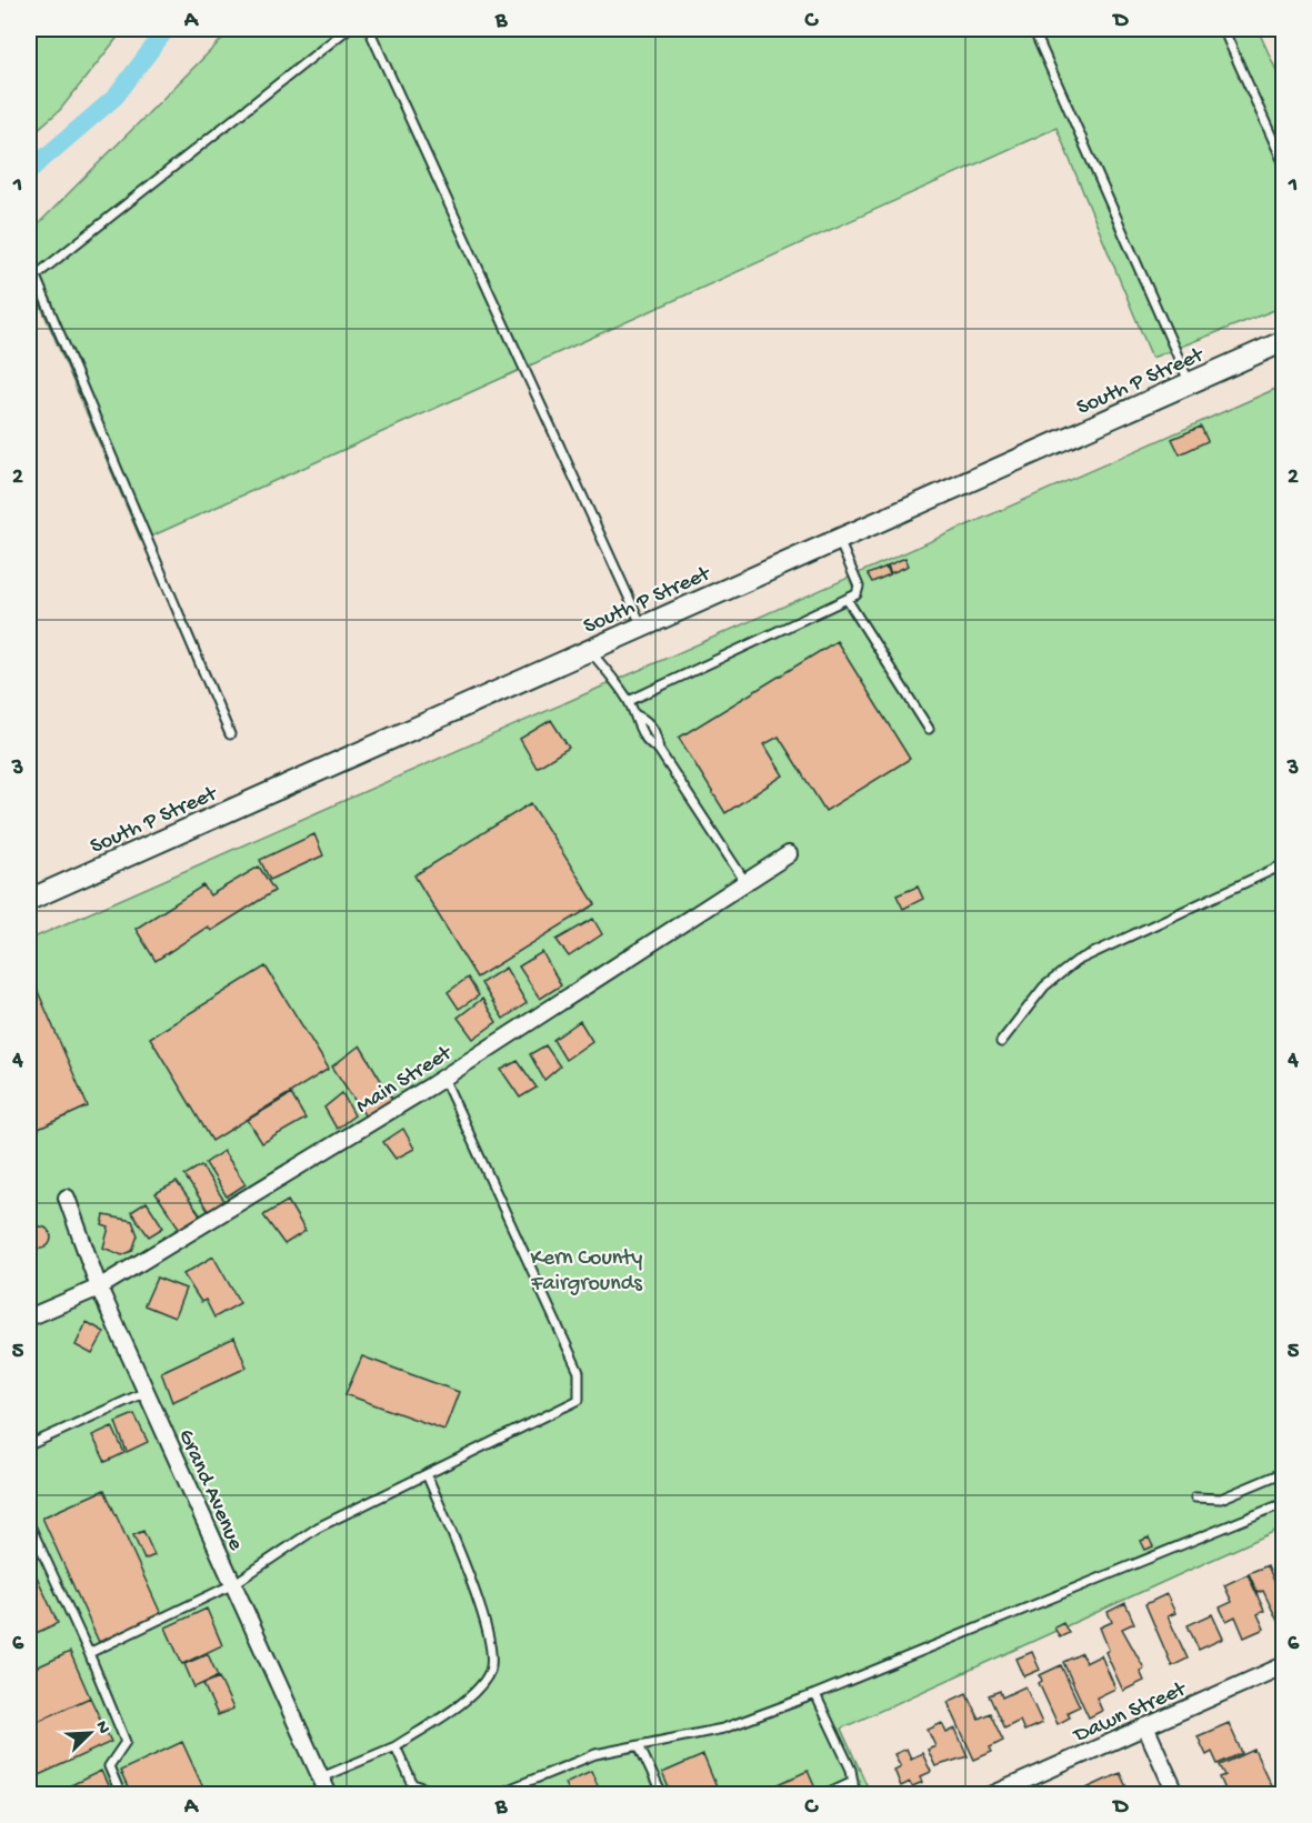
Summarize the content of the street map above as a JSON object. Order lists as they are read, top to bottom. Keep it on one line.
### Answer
{"streets":{"street":["South P Street","Main Street","Grand Avenue","Dawn Street"]},"crossings":[["Main Street","Grand Avenue"]],"parks":["Kern County Fairgrounds"],"north":"top right","grid":{"columns":["A","B","C","D"],"rows":["1","2","3","4","5","6"]}}
